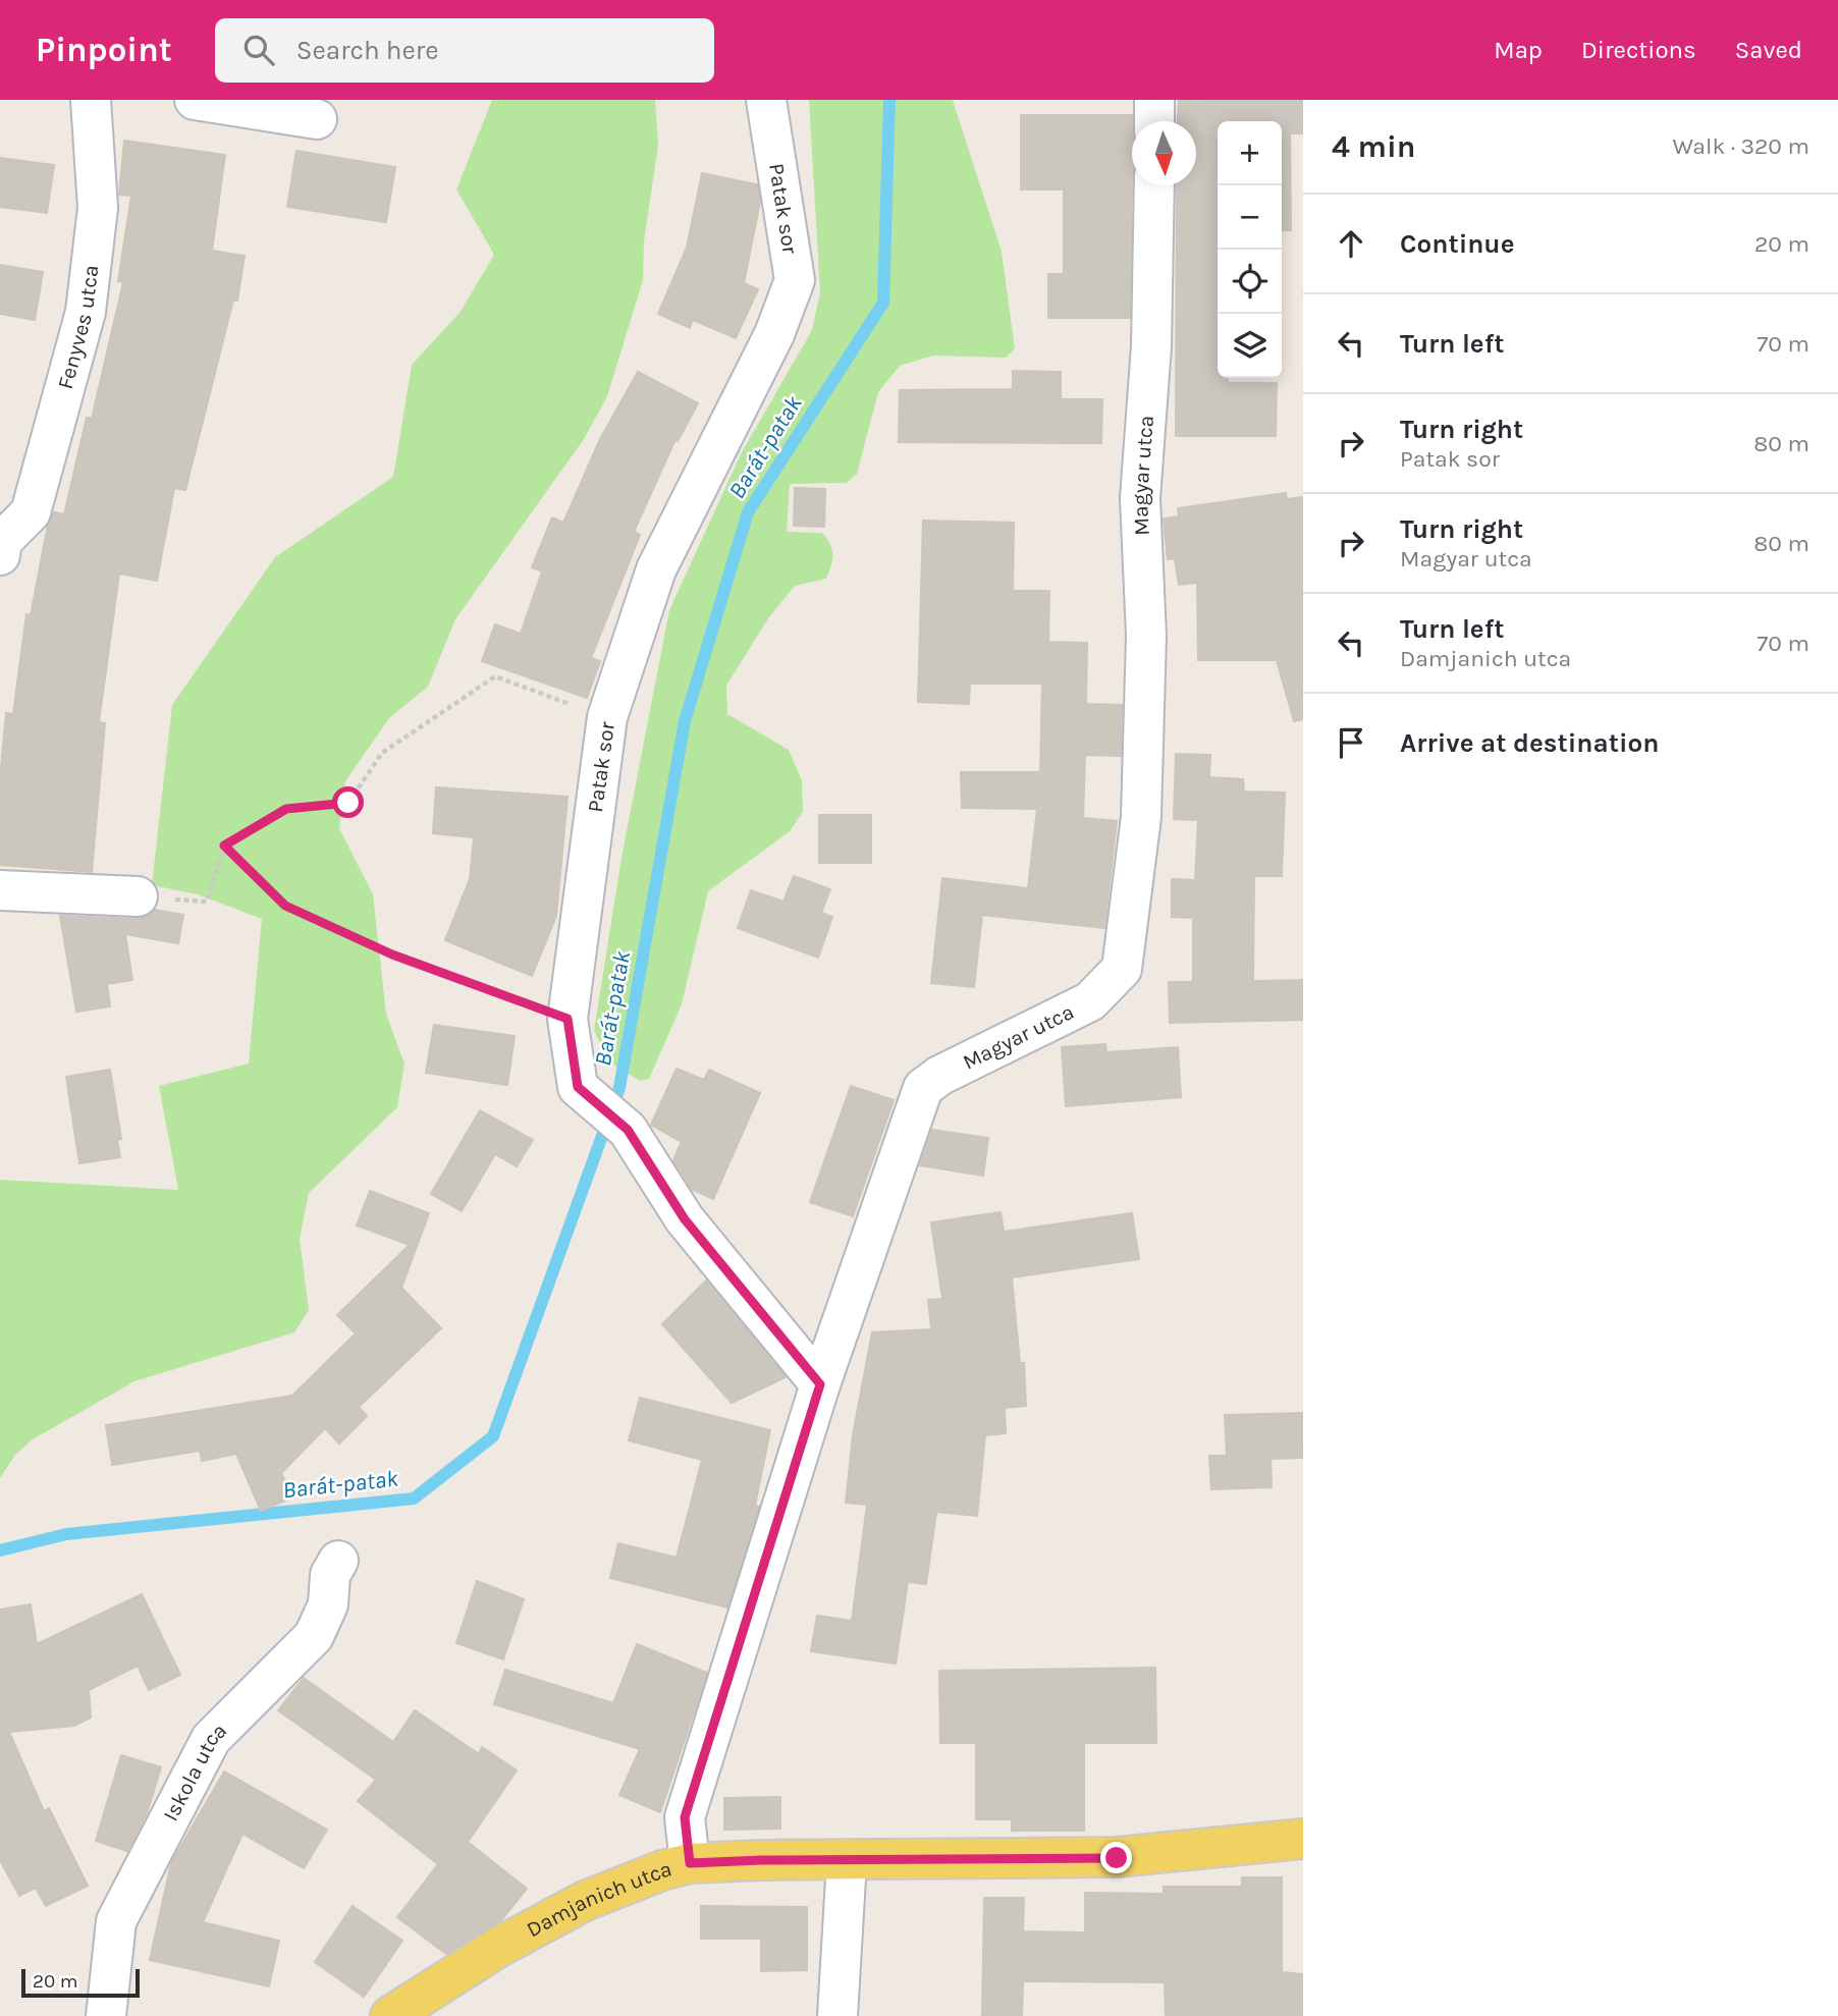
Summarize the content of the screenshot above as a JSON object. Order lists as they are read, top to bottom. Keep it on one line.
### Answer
{"streets":{"main road":["Damjanich utca"],"street":["Patak sor","Fenyves utca","Magyar utca","Iskola utca"]},"crossings":[["Patak sor","Magyar utca"],["Magyar utca","Damjanich utca"]],"water":["Barát-patak"],"scale_bar":"20 m","north":"bottom","page":{"header":"Pinpoint","search":"Search here","nav":["Map","Directions","Saved"],"heading":["4 min","Walk · 320 m"],"map_buttons":["+","−"],"list":[["Continue","20 m"],["Turn left","70 m"],["Turn right","Patak sor","80 m"],["Turn right","Magyar utca","80 m"],["Turn left","Damjanich utca","70 m"],"Arrive at destination"],"scale":"20 m"}}
